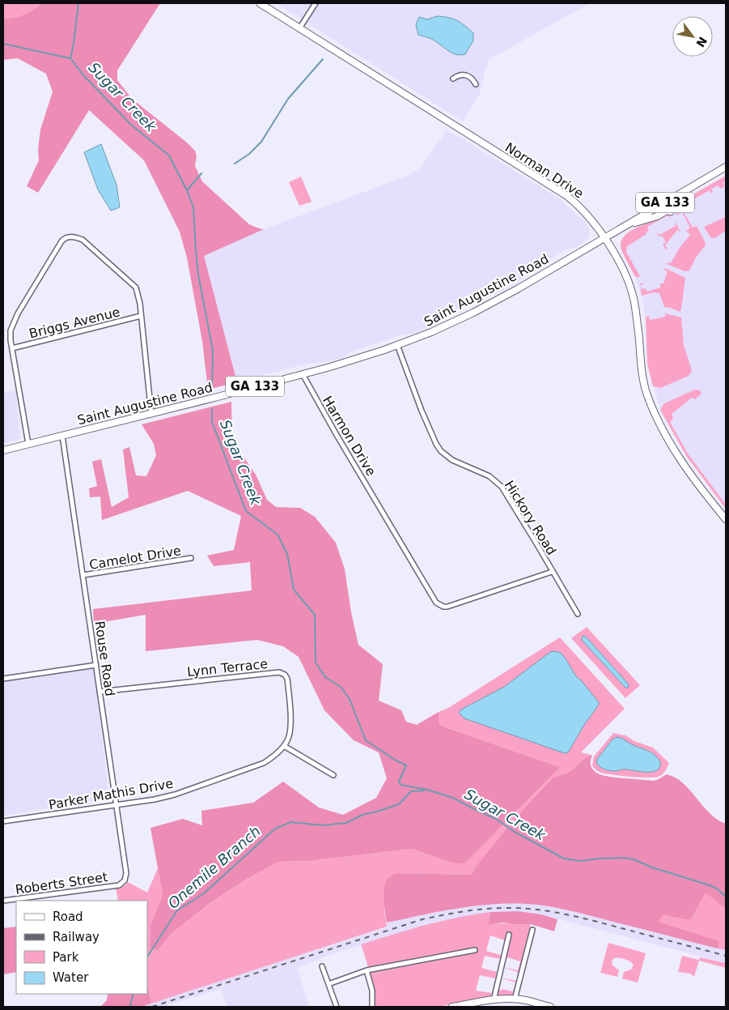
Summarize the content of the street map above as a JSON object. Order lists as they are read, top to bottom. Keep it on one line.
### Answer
{"streets":{"street":["Norman Drive","GA 133","Saint Augustine Road","Briggs Avenue","Harmon Drive","Hickory Road","Camelot Drive","Rouse Road","Lynn Terrace","Parker Mathis Drive","Roberts Street"]},"crossings":[["Norman Drive","Saint Augustine Road"],["Saint Augustine Road","Harmon Drive"],["Saint Augustine Road","Hickory Road"],["Saint Augustine Road","Rouse Road"],["Harmon Drive","Hickory Road"],["Camelot Drive","Rouse Road"],["Rouse Road","Lynn Terrace"],["Rouse Road","Parker Mathis Drive"],["Rouse Road","Roberts Street"],["Lynn Terrace","Parker Mathis Drive"]],"water":["Sugar Creek","Onemile Branch"],"legend":["Road","Railway","Park","Water"],"north":"bottom right"}
